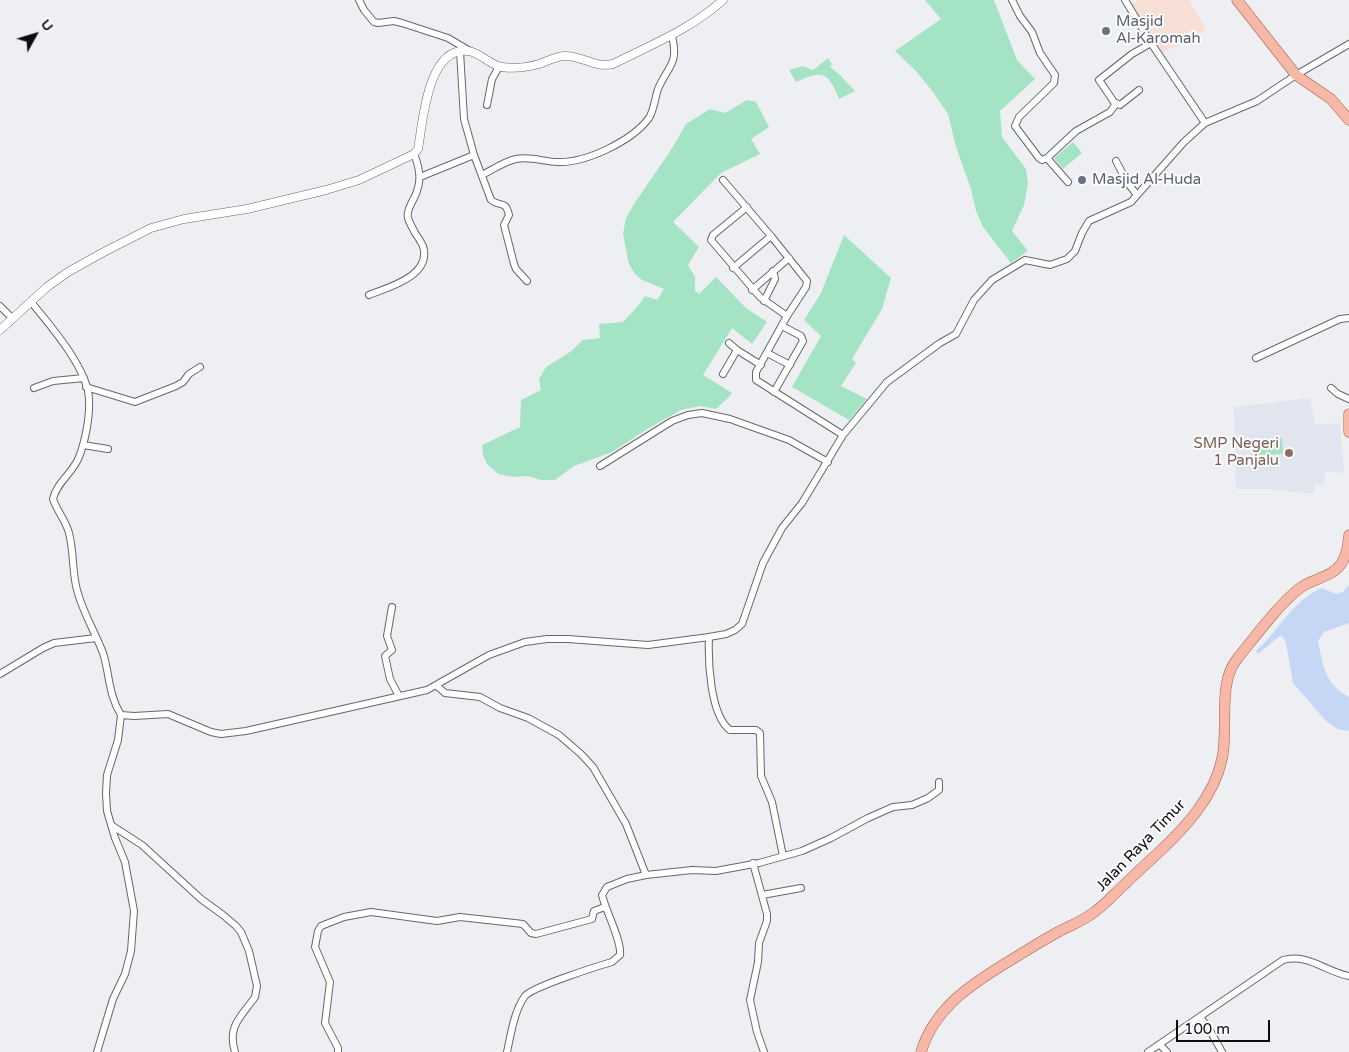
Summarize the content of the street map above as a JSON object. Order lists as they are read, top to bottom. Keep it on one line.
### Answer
{"streets":{"main road":["Jalan Raya Timur"]},"places":["Masjid Al-Karomah","Masjid Al-Huda","SMP Negeri 1 Panjalu"],"scale_bar":"100 m","north":"top right"}
